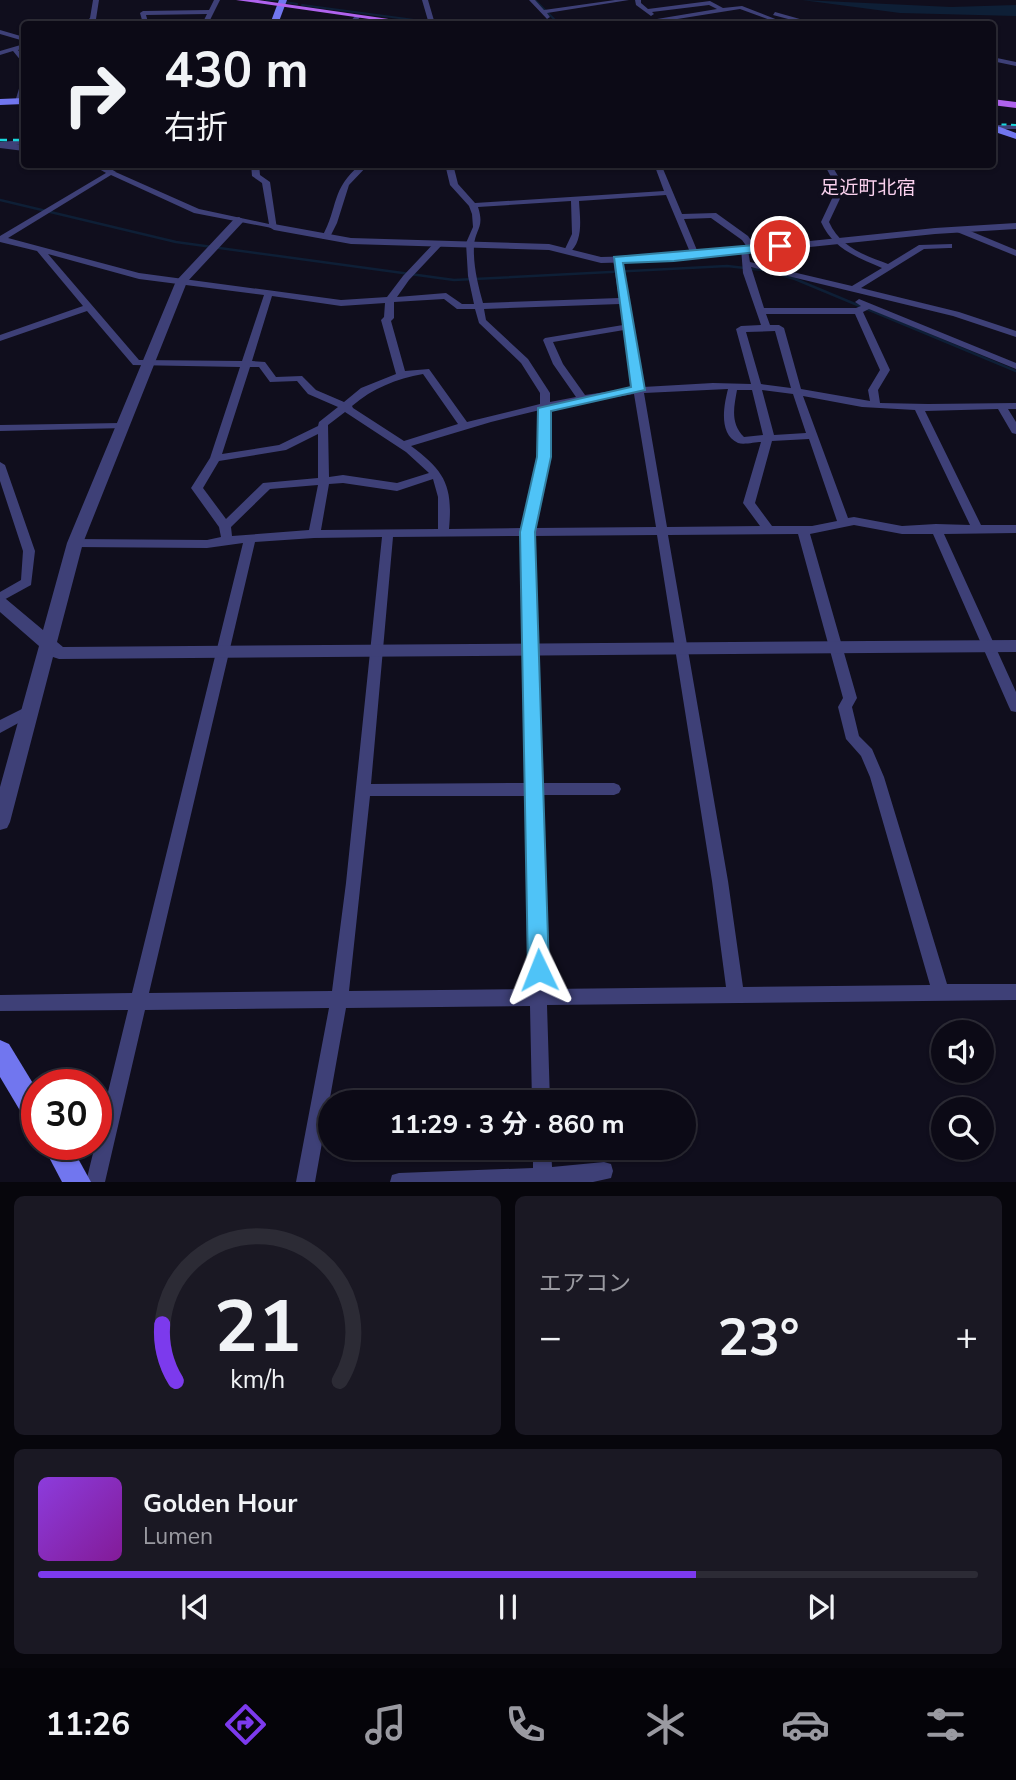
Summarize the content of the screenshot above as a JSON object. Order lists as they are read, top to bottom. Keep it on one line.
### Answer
{"districts":["足近町北宿"],"page":{"turn":["430 m","右折"],"limit":"30","trip":"11:29 · 3 分 · 860 m","tile":"エアコン","heat":["−","23°","+"],"song":["Golden Hour","Lumen"],"tabs":"11:26","gauge":["21","km/h"]}}
